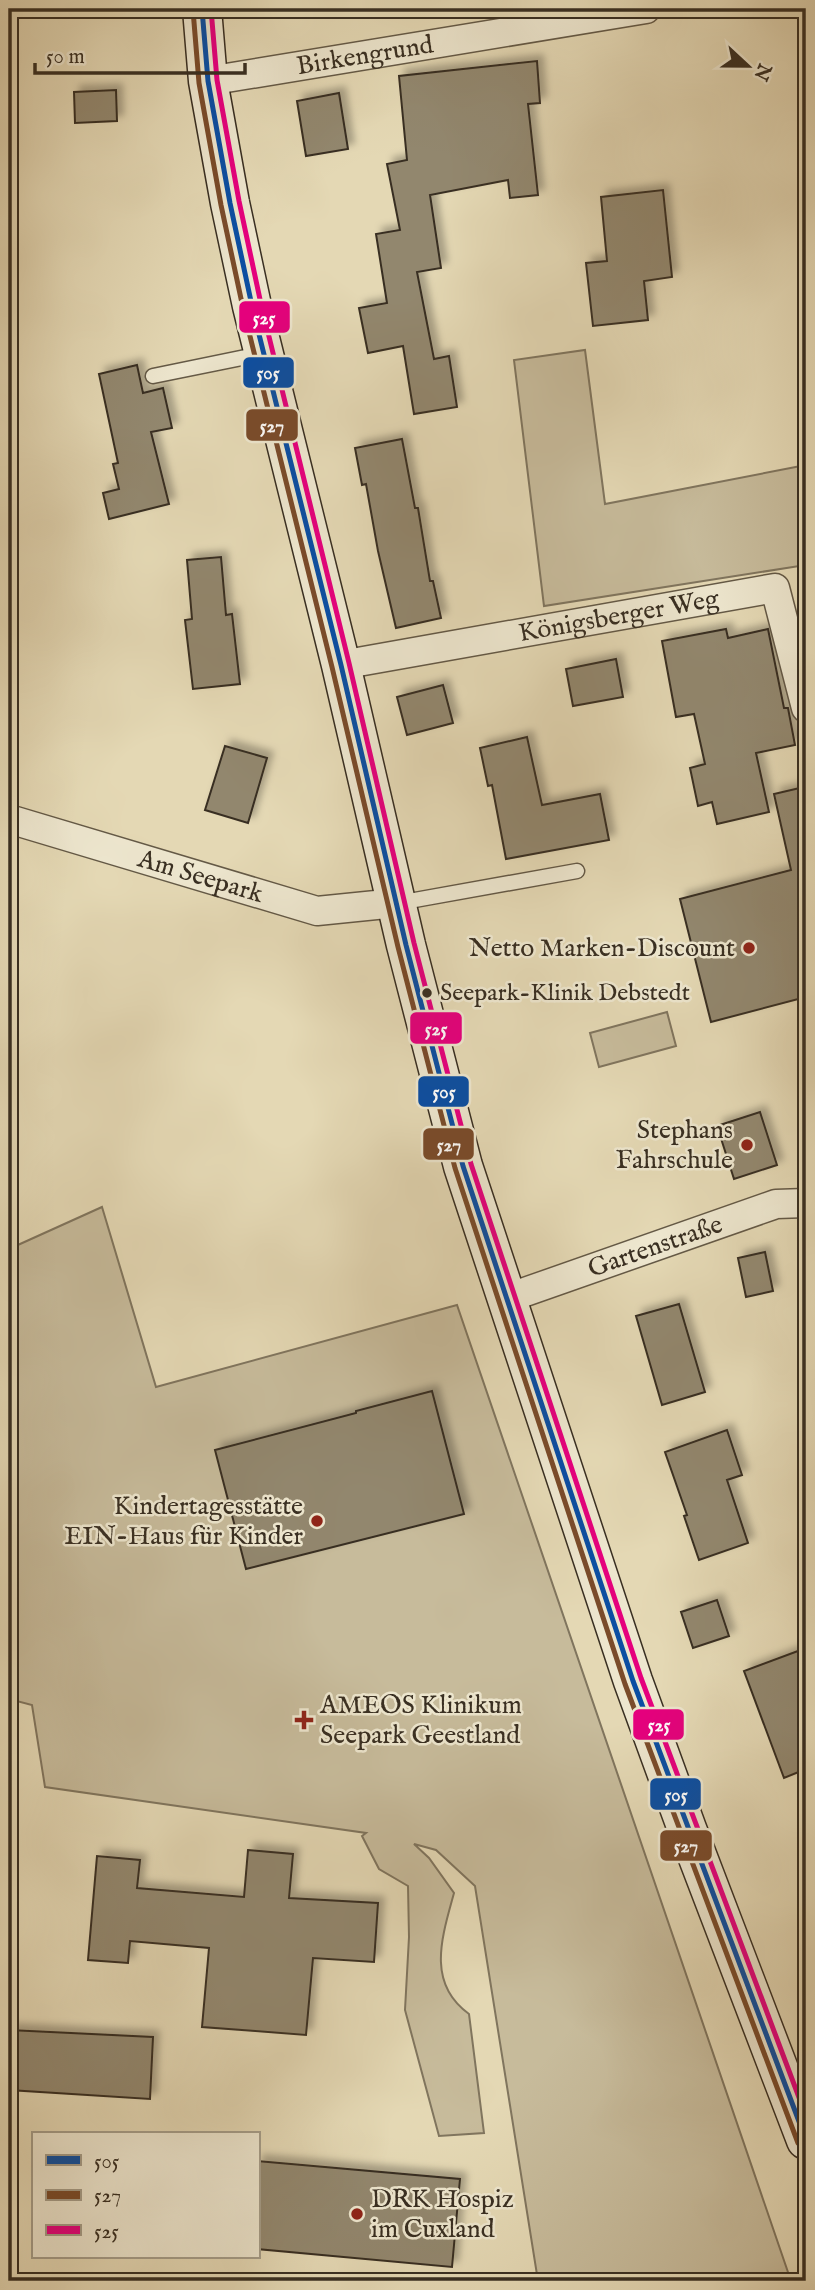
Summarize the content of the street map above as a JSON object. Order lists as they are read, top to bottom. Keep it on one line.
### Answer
{"streets":{"street":["Birkengrund","Königsberger Weg","Am Seepark","Gartenstraße"]},"places":{"other":["Netto Marken-Discount","Seepark-Klinik Debstedt","Stephans Fahrschule","Kindertagesstätte EIN-Haus für Kinder","DRK Hospiz im Cuxland"],"health":["AMEOS Klinikum Seepark Geestland"]},"lines":["transit line 505","transit line 525","transit line 527"],"legend":["505","527","525"],"scale_bar":"50 m","north":"right"}
